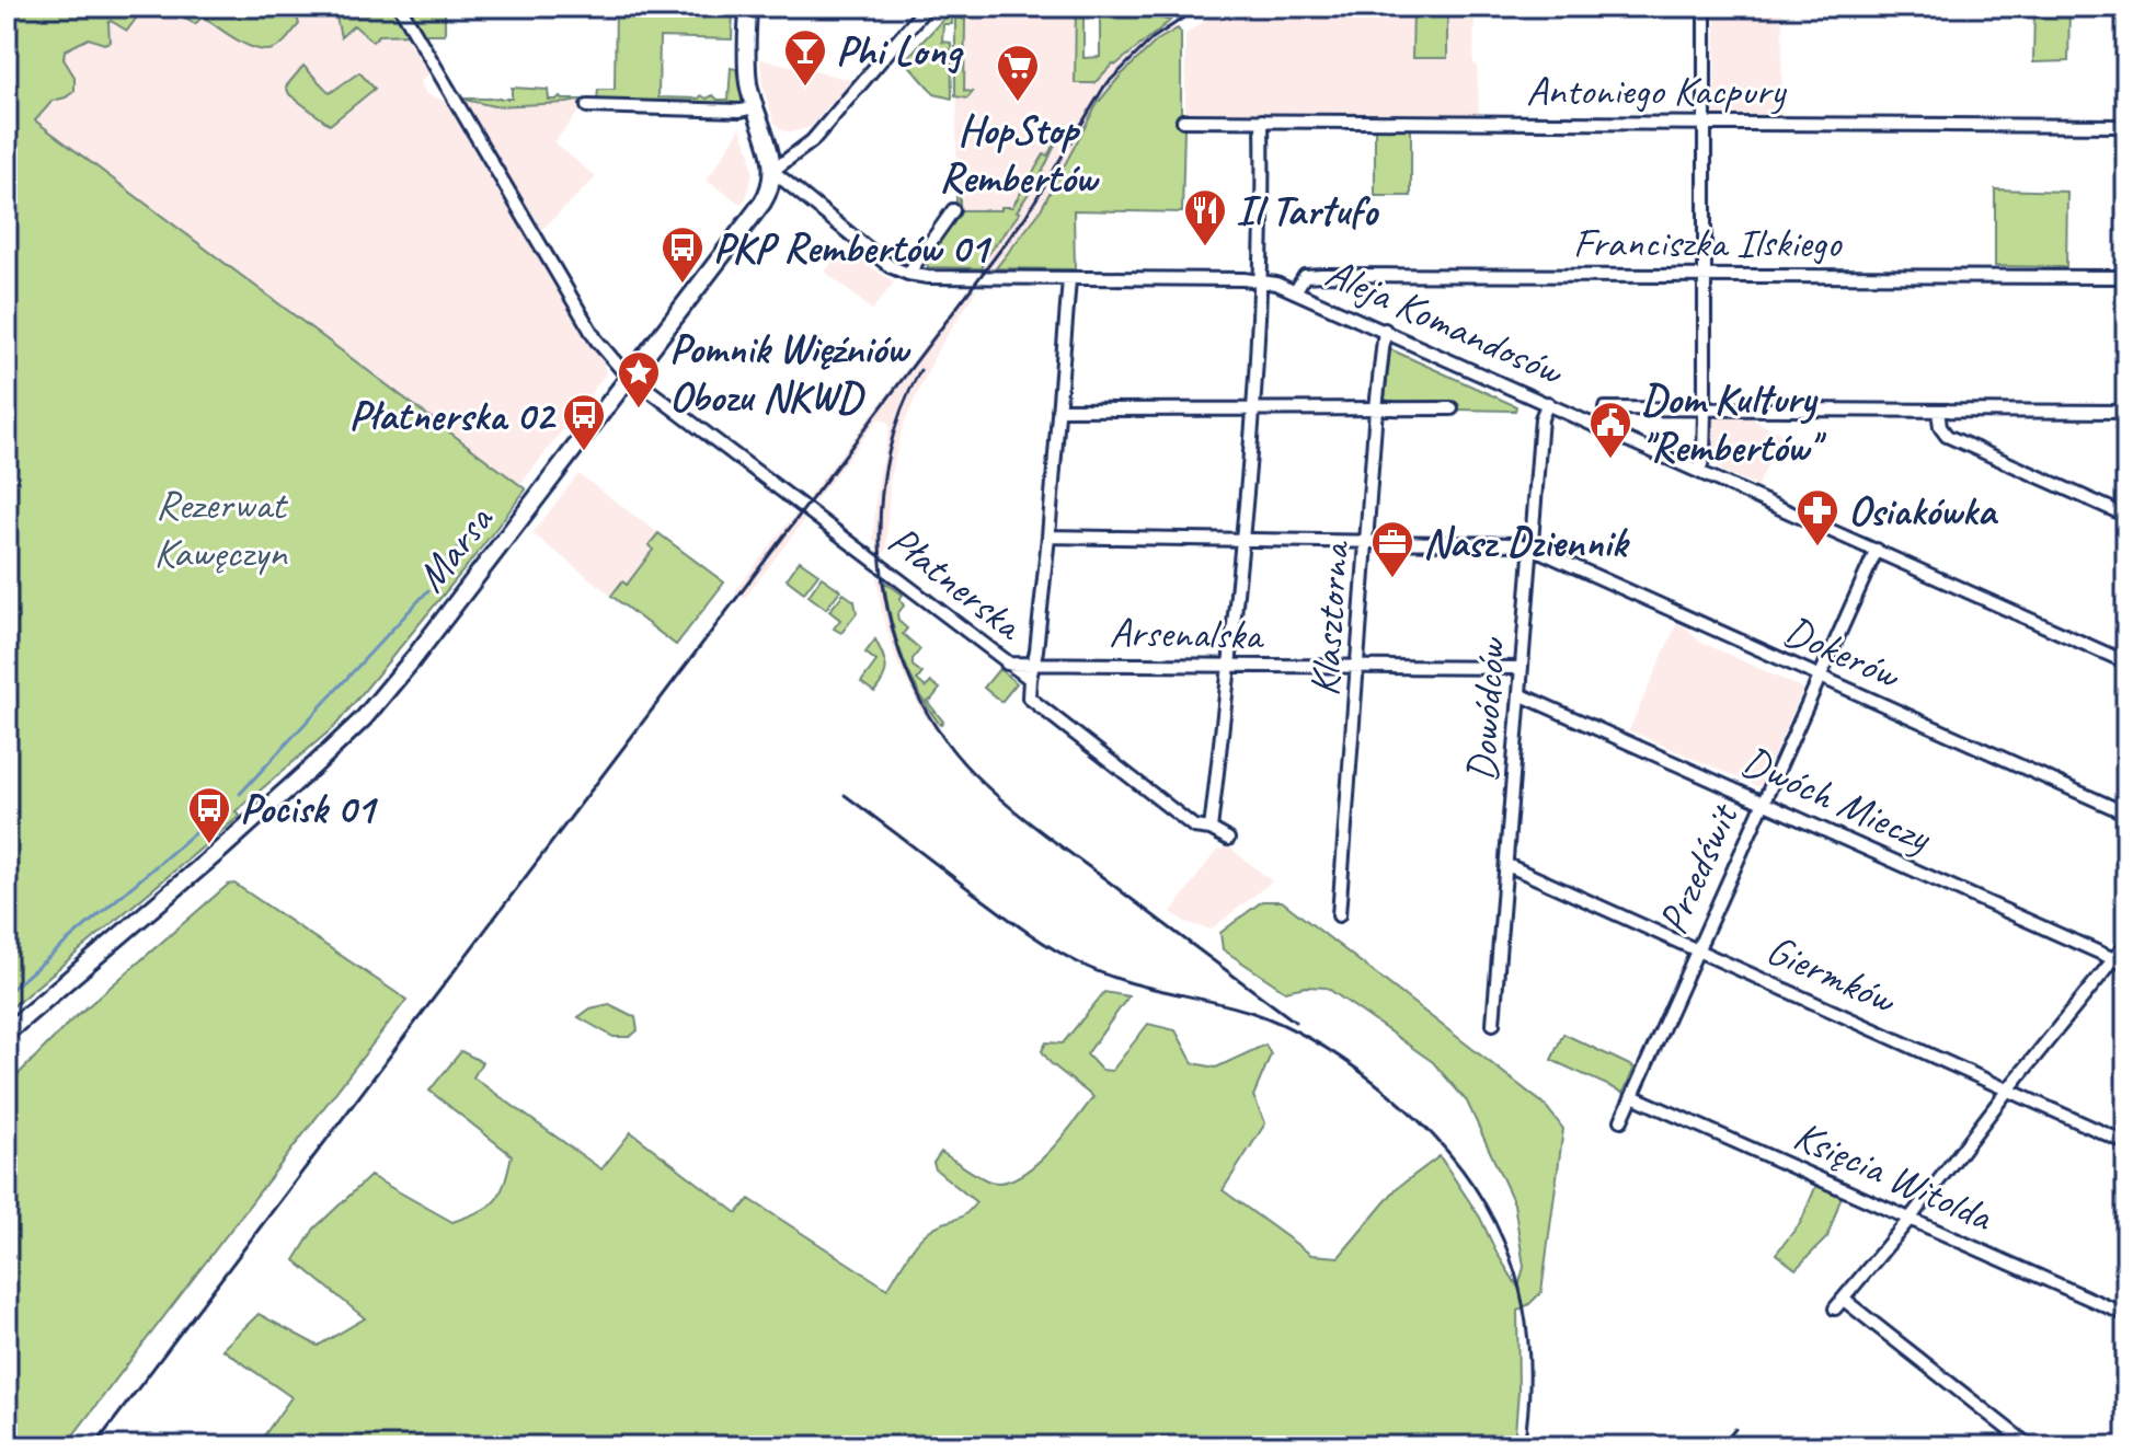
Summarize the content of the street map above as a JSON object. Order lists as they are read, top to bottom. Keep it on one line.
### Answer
{"streets":{"main road":["Marsa"],"street":["Antoniego Kacpury","Franciszka Ilskiego","Aleja Komandosów","Płatnerska","Klasztorna","Arsenalska","Dokerów","Dowódców","Dwóch Mieczy","Przedświt","Giermków","Księcia Witolda"]},"crossings":[["Franciszka Ilskiego","Aleja Komandosów"],["Aleja Komandosów","Klasztorna"],["Aleja Komandosów","Dowódców"],["Aleja Komandosów","Przedświt"],["Marsa","Płatnerska"],["Płatnerska","Arsenalska"],["Klasztorna","Arsenalska"],["Klasztorna","Dokerów"],["Arsenalska","Dowódców"],["Dokerów","Dowódców"],["Dokerów","Przedświt"],["Dowódców","Dwóch Mieczy"],["Dowódców","Giermków"],["Dwóch Mieczy","Przedświt"],["Przedświt","Giermków"],["Przedświt","Księcia Witolda"]],"parks":["Rezerwat Kawęczyn"],"places":{"bar":["Phi Long"],"supermarket":["HopStop Rembertów"],"restaurant":["Il Tartufo"],"bus stop":["PKP Rembertów 01","Płatnerska 02","Pocisk 01"],"place":["Pomnik Więźniów Obozu NKWD"],"public building":["Dom Kultury \"Rembertów\""],"pharmacy":["Osiakówka"],"office":["Nasz Dziennik"]}}
